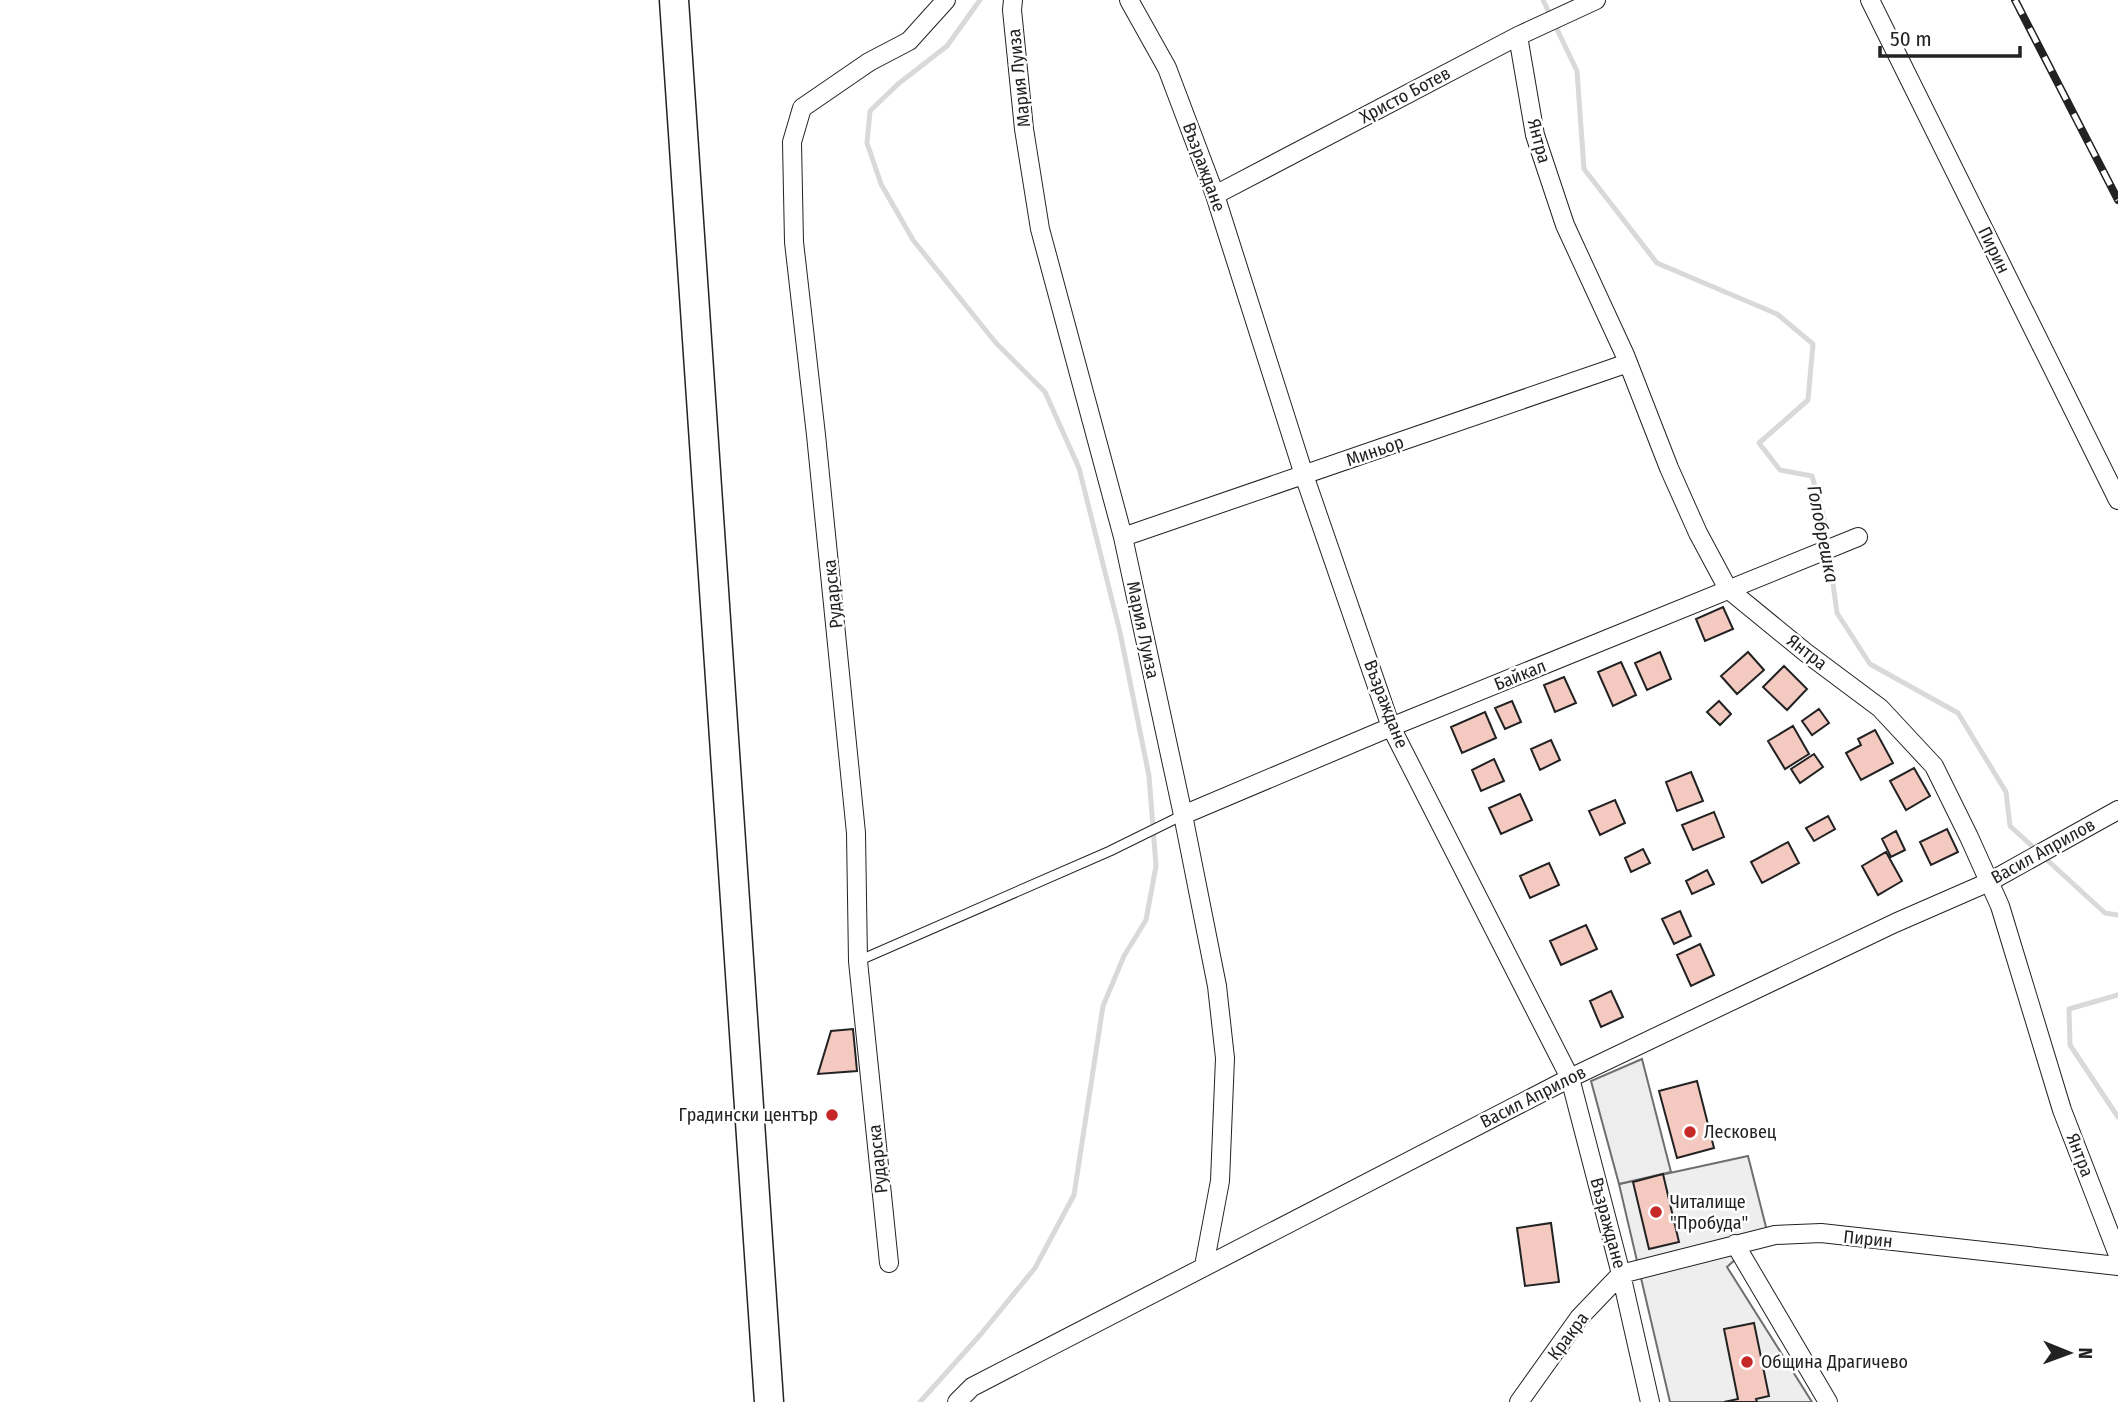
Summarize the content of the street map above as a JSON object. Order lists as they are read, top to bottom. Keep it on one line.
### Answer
{"streets":{"street":["Мария Луиза","Христо Ботев","Янтра","Възраждане","Пирин","Миньор","Рударска","Байкал","Васил Априлов","Кракра"]},"crossings":[["Мария Луиза","Миньор"],["Мария Луиза","Байкал"],["Мария Луиза","Васил Априлов"],["Христо Ботев","Янтра"],["Христо Ботев","Възраждане"],["Янтра","Миньор"],["Янтра","Байкал"],["Янтра","Васил Априлов"],["Възраждане","Пирин"],["Възраждане","Миньор"],["Възраждане","Байкал"],["Възраждане","Васил Априлов"],["Възраждане","Кракра"],["Пирин","Кракра"]],"water":["Голобрешка"],"places":["Градински център","Лесковец","Читалище \"Пробуда\"","Община Драгичево"],"scale_bar":"50 m","north":"right"}
